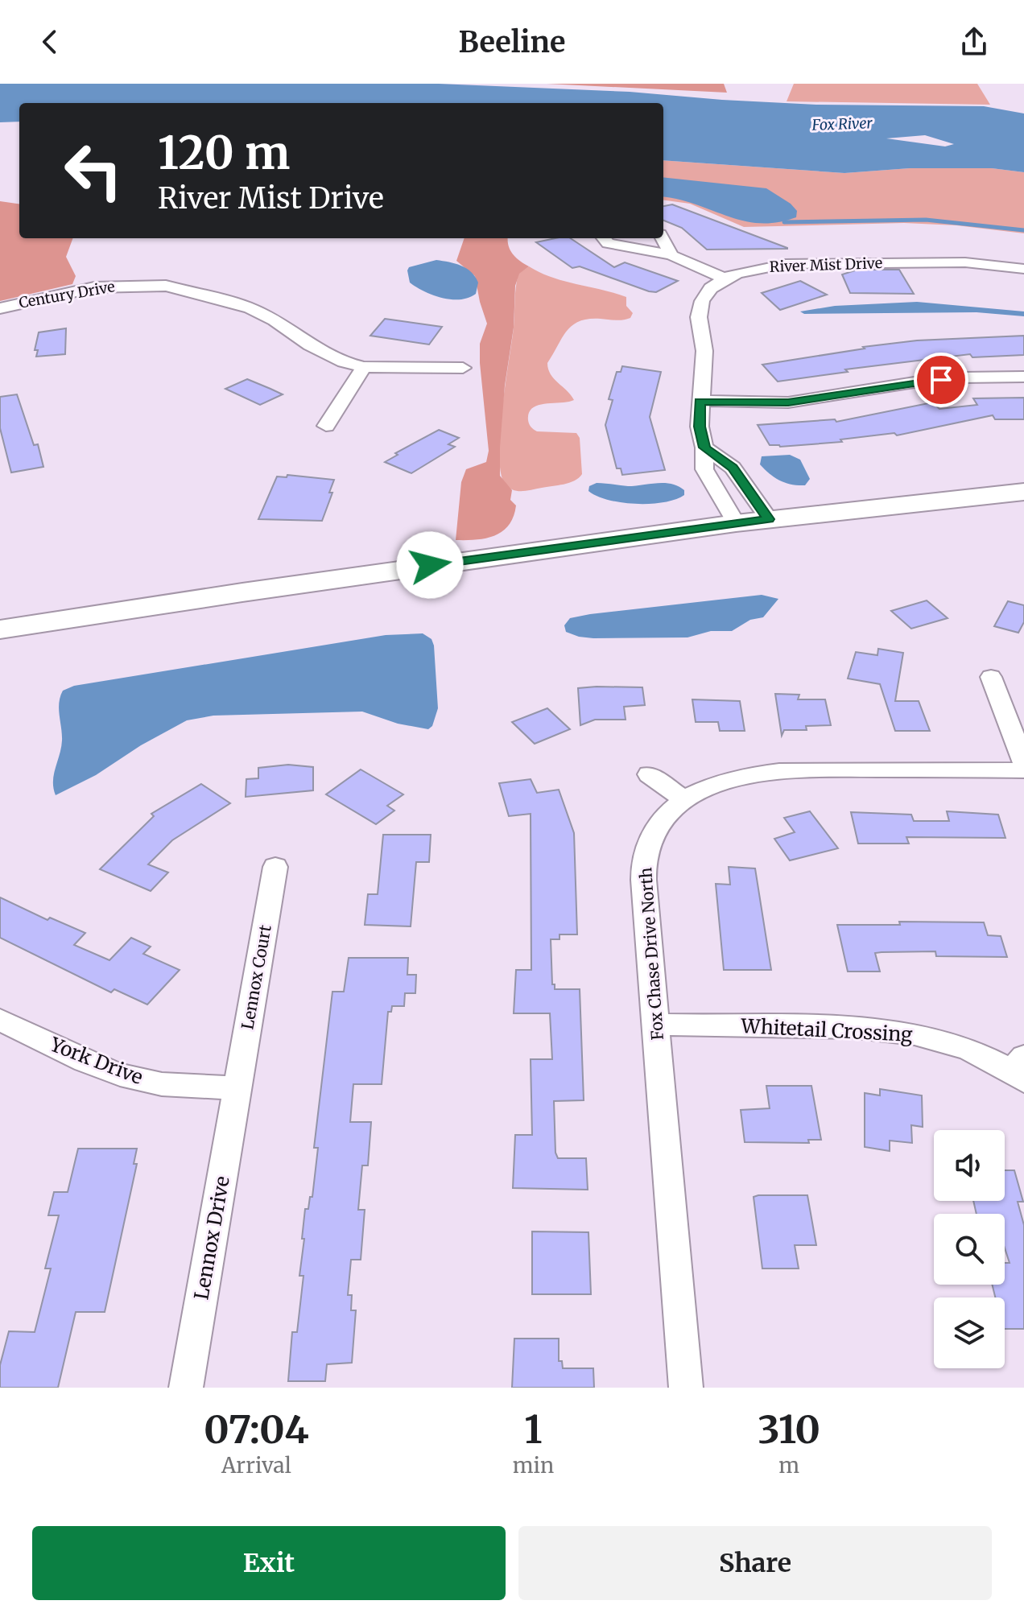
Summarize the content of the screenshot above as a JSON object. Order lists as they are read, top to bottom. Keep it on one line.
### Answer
{"streets":{"street":["River Mist Drive","Century Drive","Fox Chase Drive North","Lennox Court","Whitetail Crossing","York Drive","Lennox Drive"]},"crossings":[["Fox Chase Drive North","Whitetail Crossing"],["Lennox Court","York Drive"],["Lennox Court","Lennox Drive"],["York Drive","Lennox Drive"]],"water":["Fox River"],"page":{"header":"Beeline","turn":["120 m","River Mist Drive"],"eta":["07:04","Arrival","1","min","310","m"],"buttons":["Exit","Share"]}}
